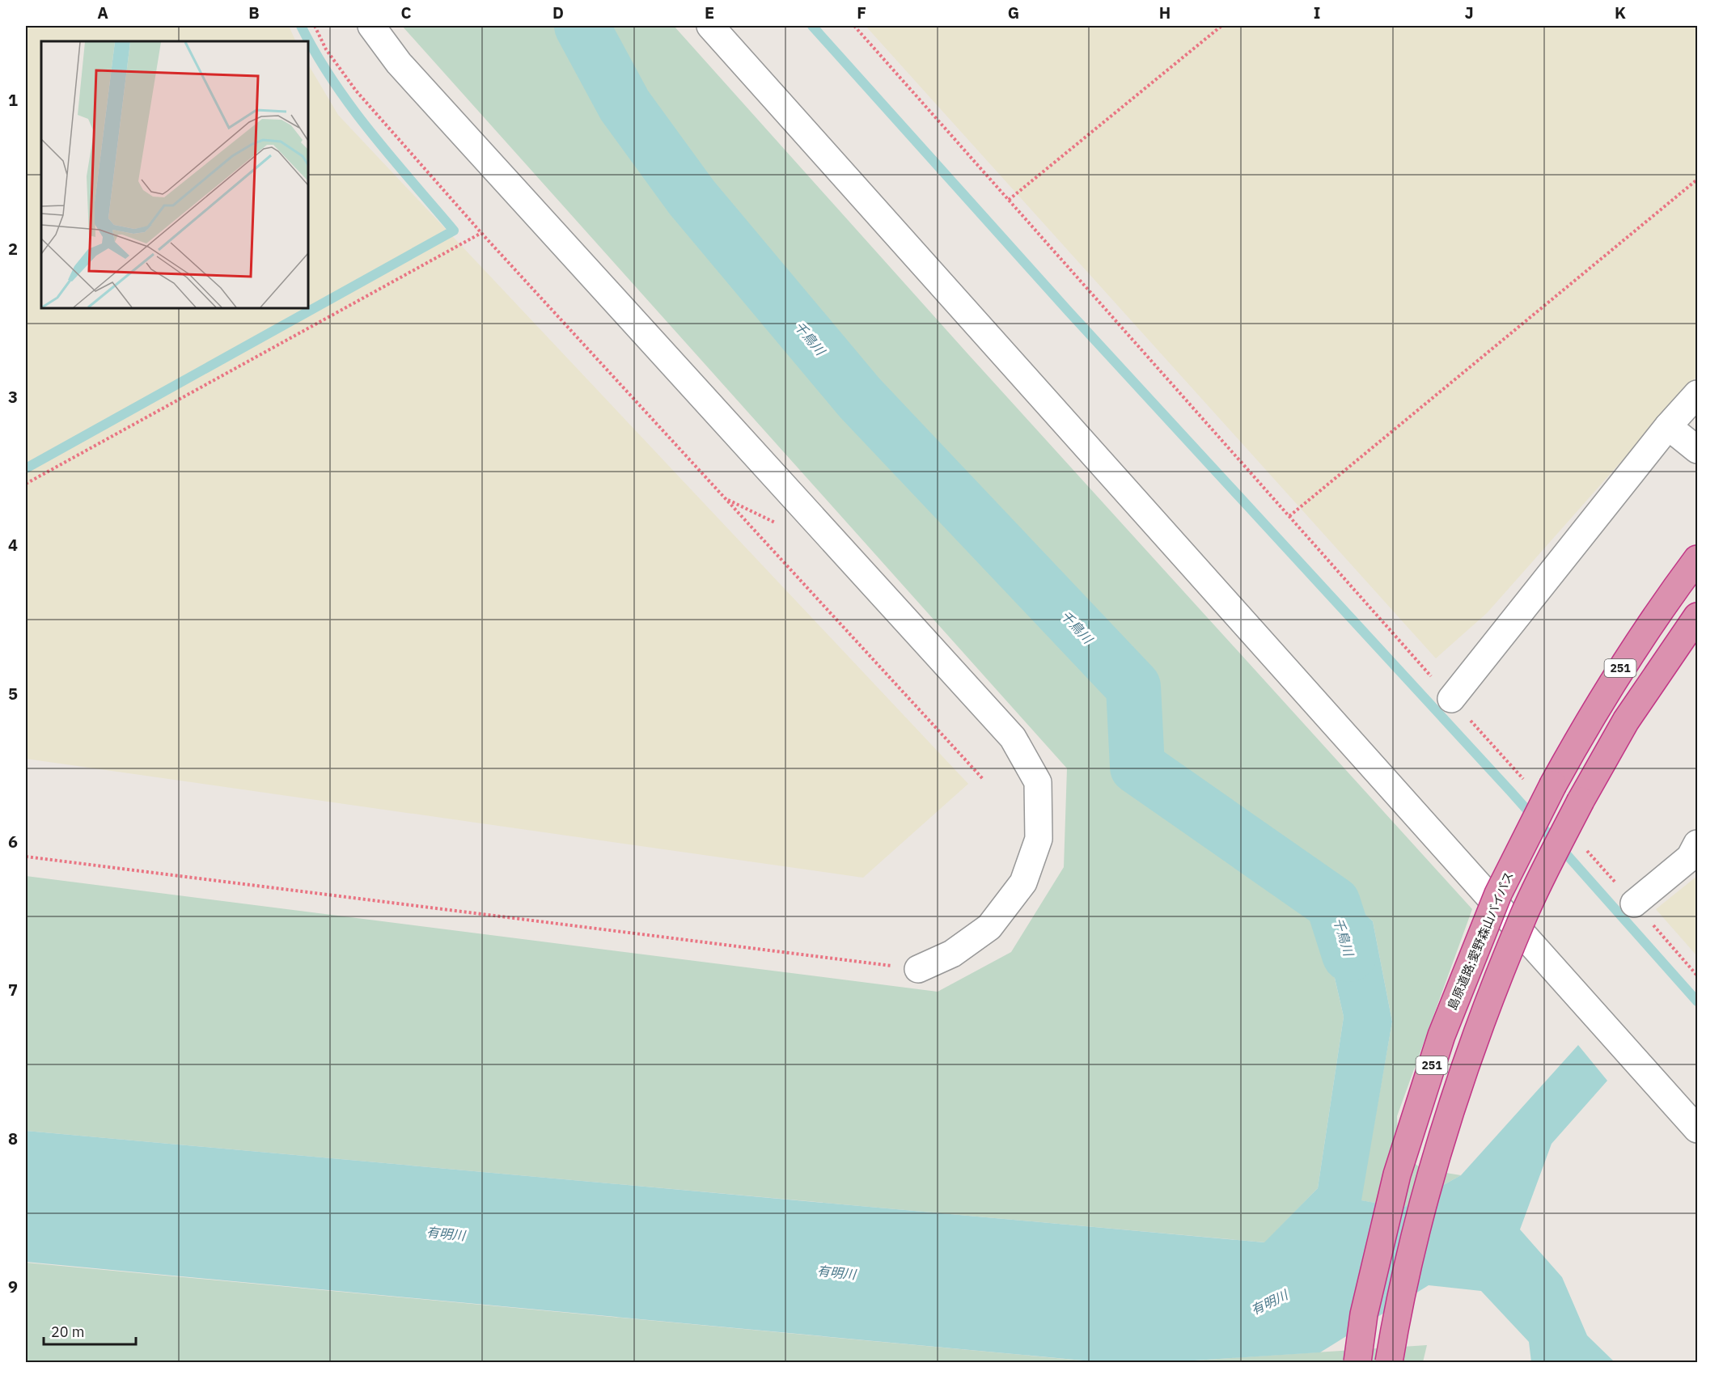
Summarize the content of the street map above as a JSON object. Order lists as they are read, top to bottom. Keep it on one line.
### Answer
{"streets":{"highway":["251","島原道路;愛野森山バイパス"]},"water":["千鳥川","有明川"],"scale_bar":"20 m","grid":{"columns":["A","B","C","D","E","F","G","H","I","J","K"],"rows":["1","2","3","4","5","6","7","8","9"]}}
